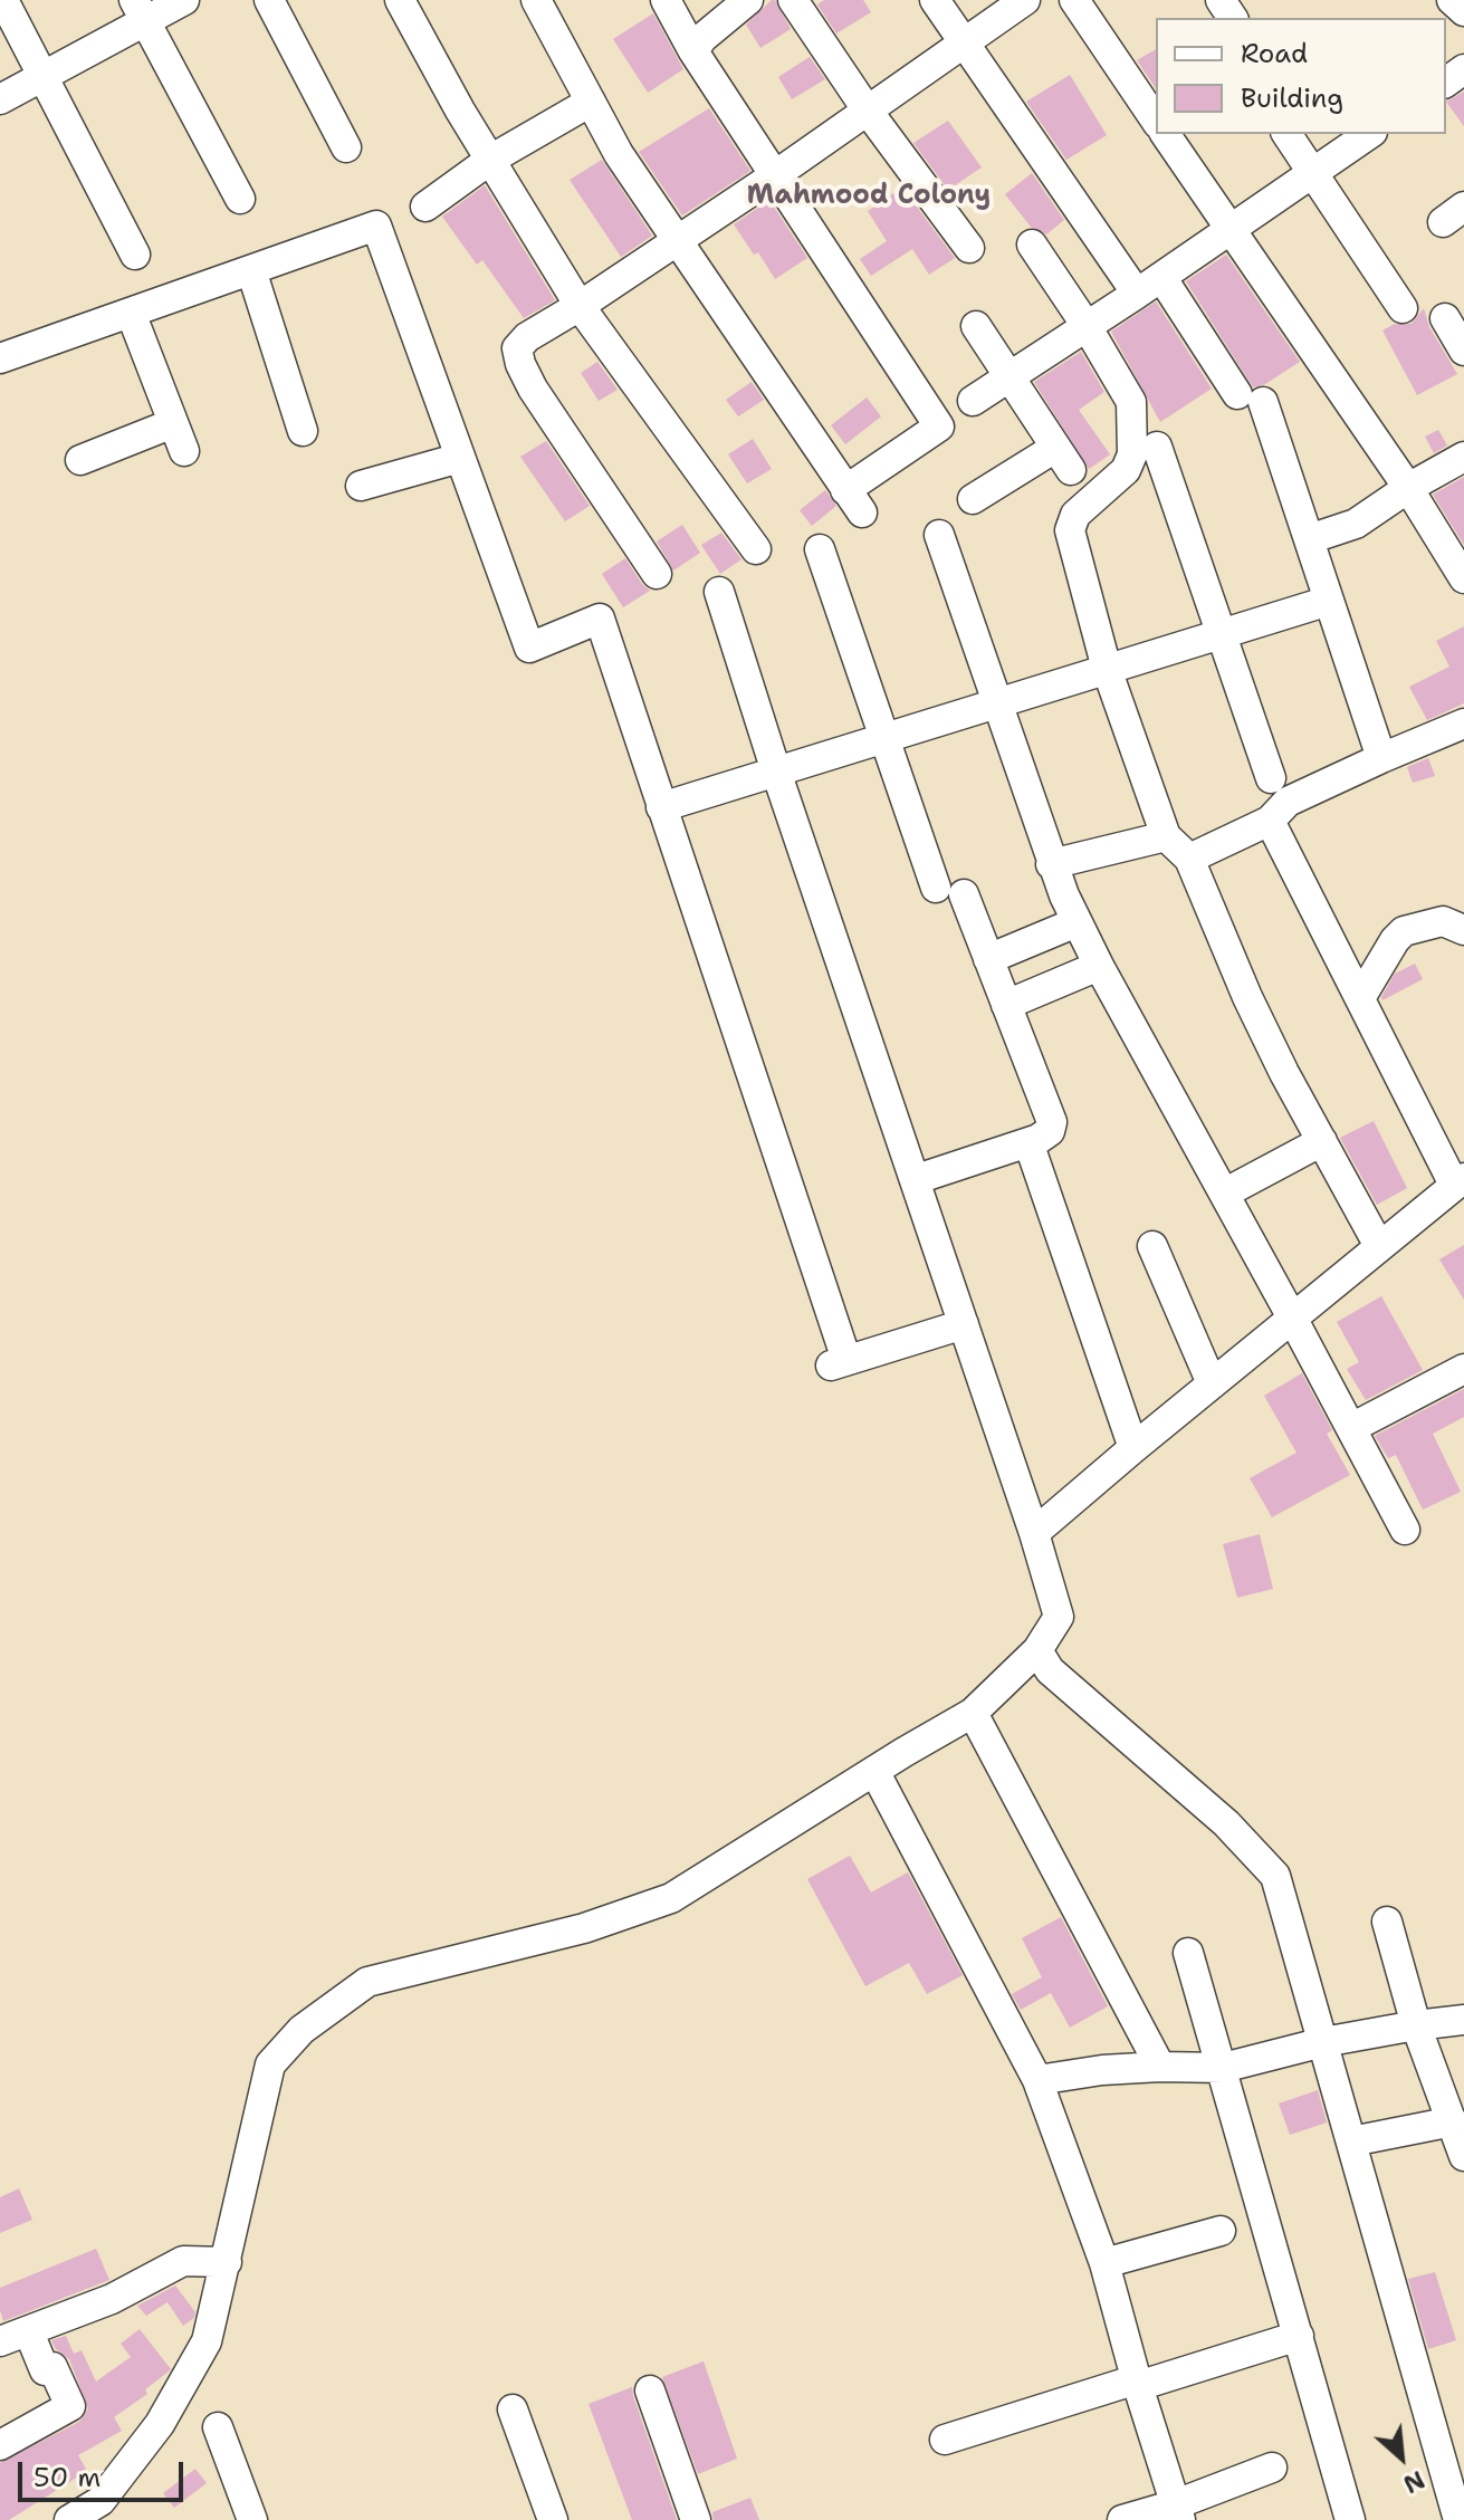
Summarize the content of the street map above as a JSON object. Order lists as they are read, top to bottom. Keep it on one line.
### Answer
{"districts":["Mahmood Colony"],"legend":["Road","Building"],"scale_bar":"50 m","north":"bottom right"}
